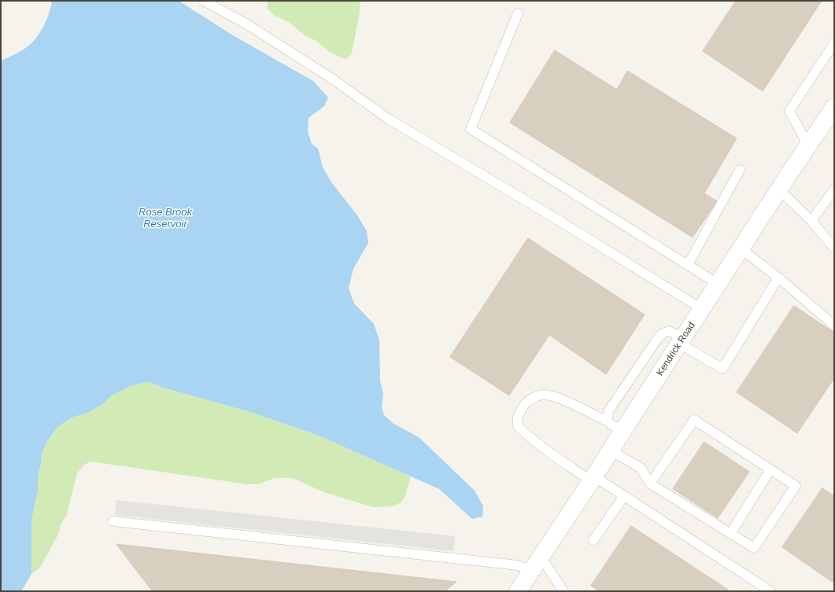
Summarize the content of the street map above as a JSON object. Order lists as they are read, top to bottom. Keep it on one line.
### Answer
{"streets":{"street":["Kendrick Road"]},"water":["Rose Brook Reservoir"]}
